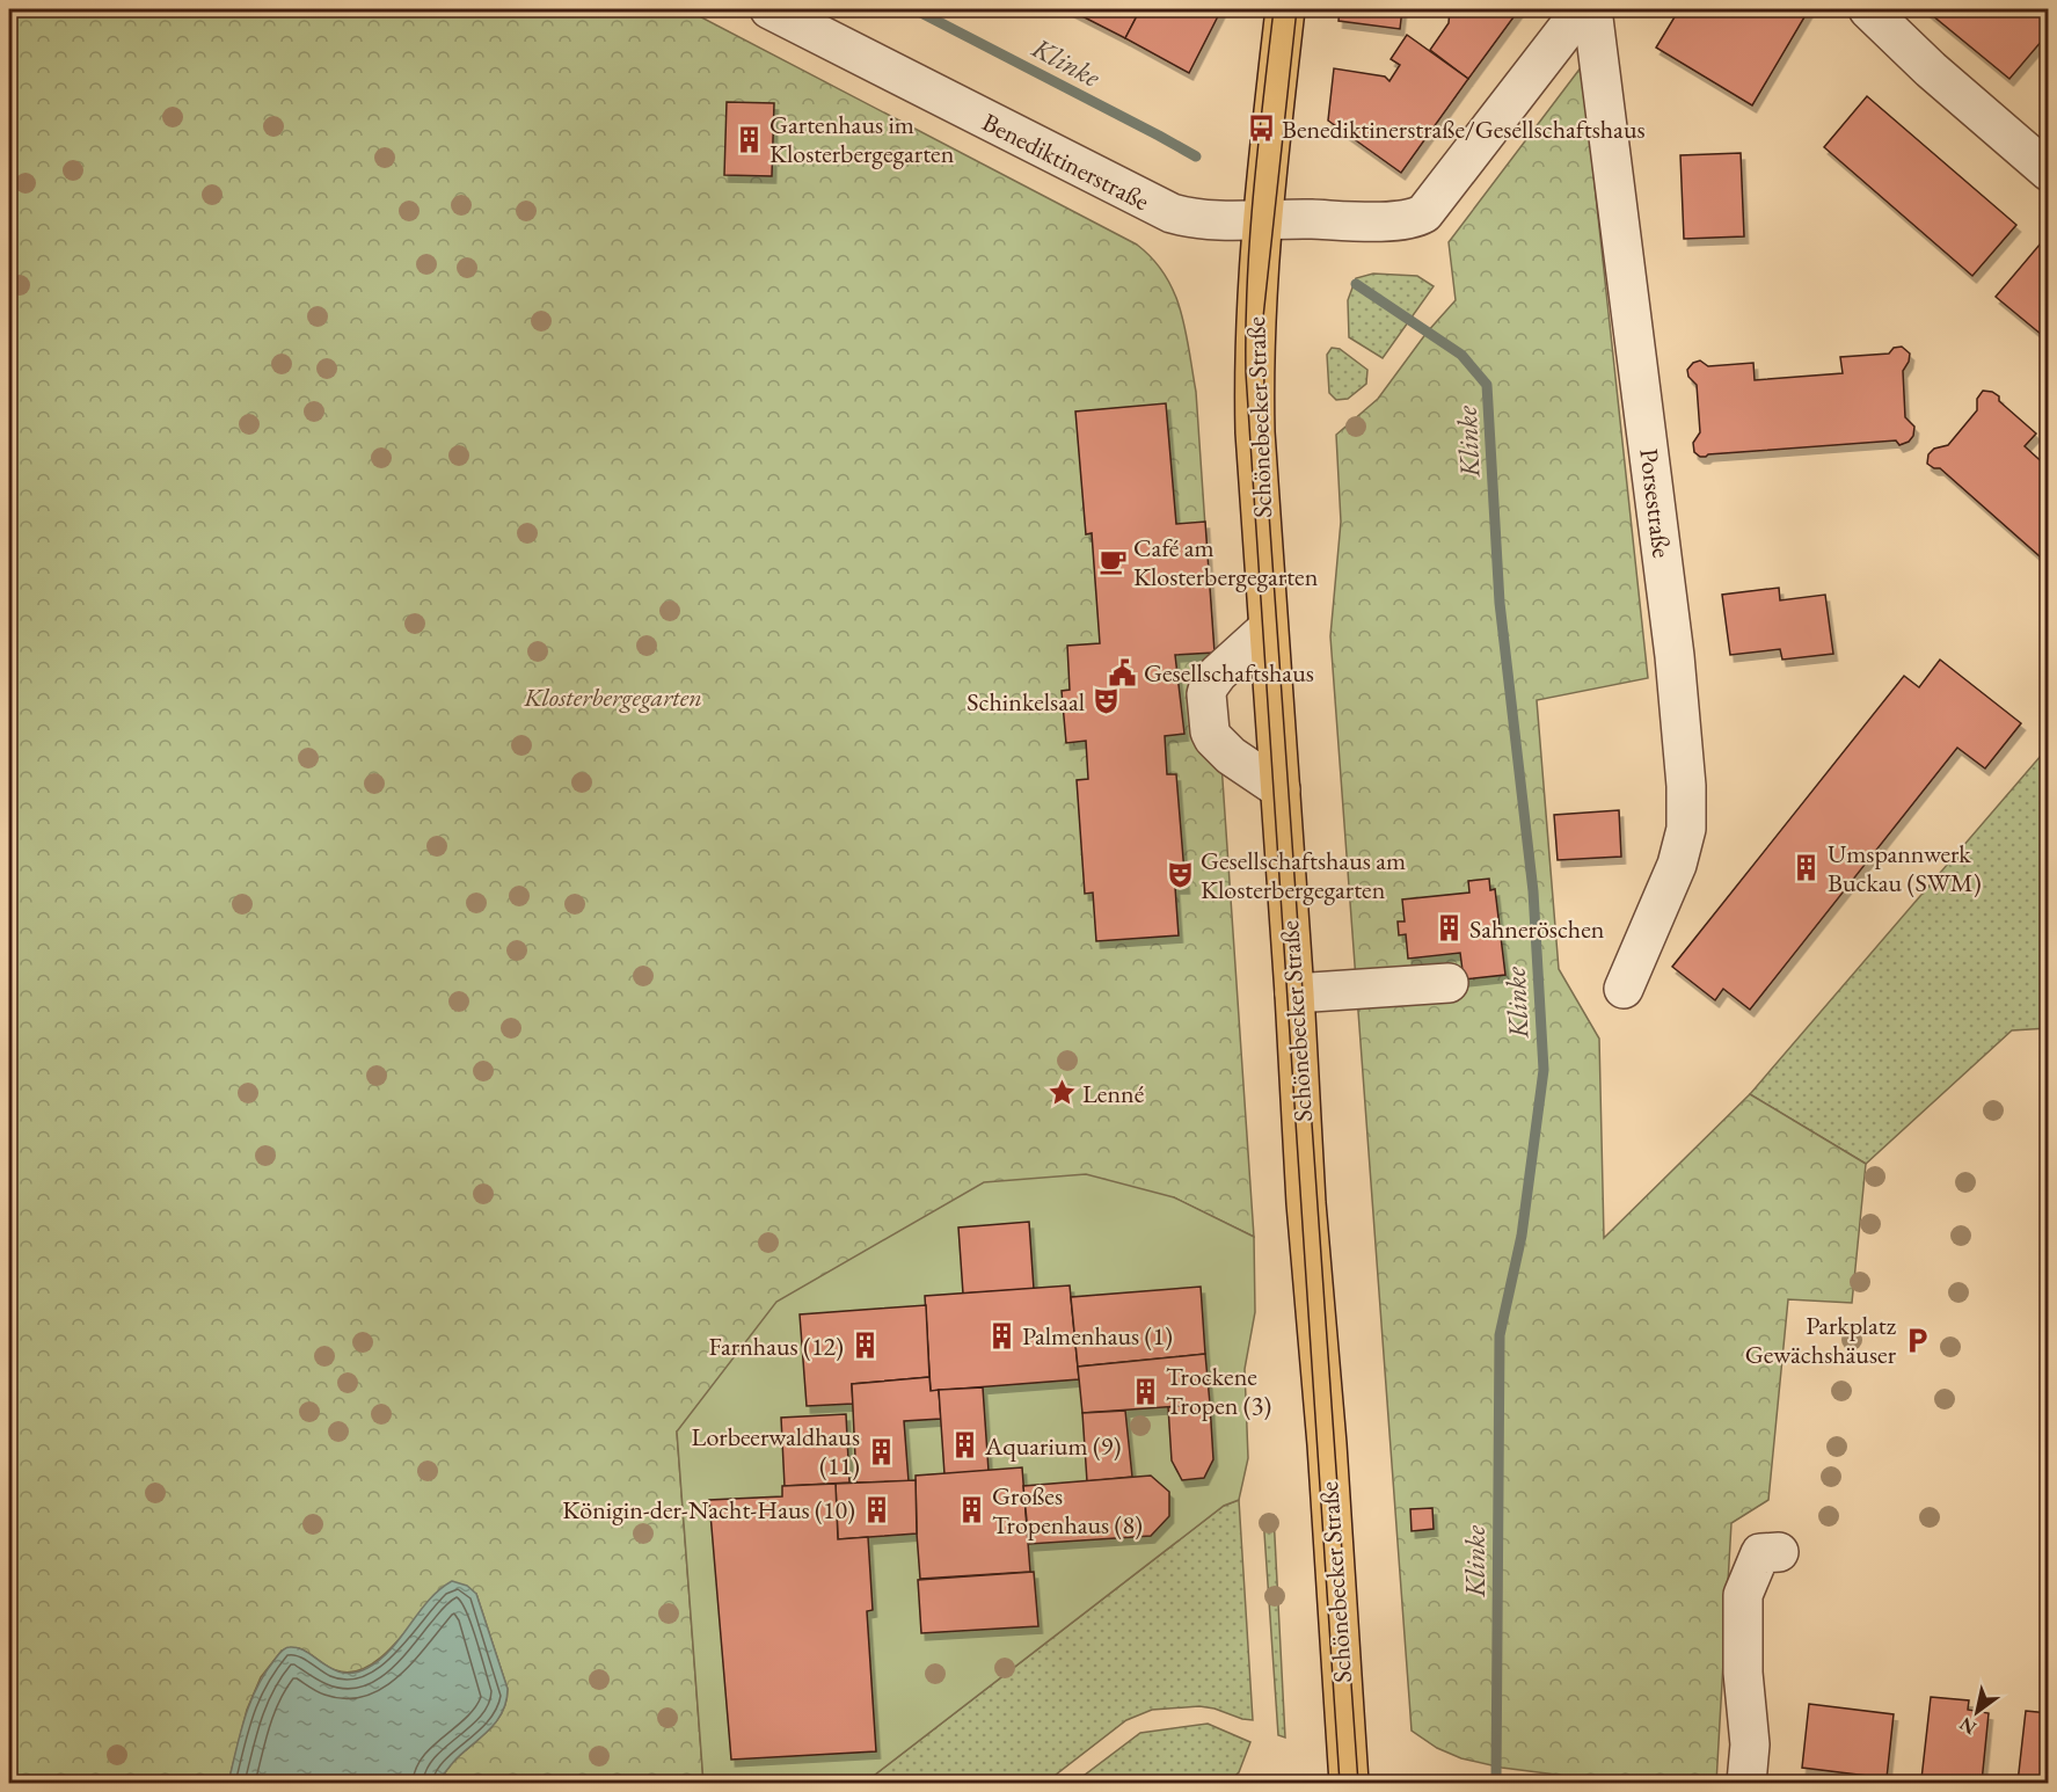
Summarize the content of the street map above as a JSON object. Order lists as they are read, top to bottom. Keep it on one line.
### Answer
{"streets":{"main road":["Schönebecker Straße"],"street":["Benediktinerstraße","Porsestraße"]},"crossings":[["Benediktinerstraße","Schönebecker Straße"]],"water":["Klinke"],"parks":["Klosterbergegarten"],"places":{"bus stop":["Benediktinerstraße/Gesellschaftshaus"],"building":["Gartenhaus im Klosterbergegarten","Umspannwerk Buckau (SWM)","Sahneröschen","Palmenhaus (1)","Farnhaus (12)","Trockene Tropen (3)","Aquarium (9)","Lorbeerwaldhaus (11)","Königin-der-Nacht-Haus (10)","Großes Tropenhaus (8)"],"cafe":["Café am Klosterbergegarten"],"public building":["Gesellschaftshaus"],"theatre":["Schinkelsaal","Gesellschaftshaus am Klosterbergegarten"],"place":["Lenné"],"parking":["Parkplatz Gewächshäuser"]},"north":"bottom left"}
